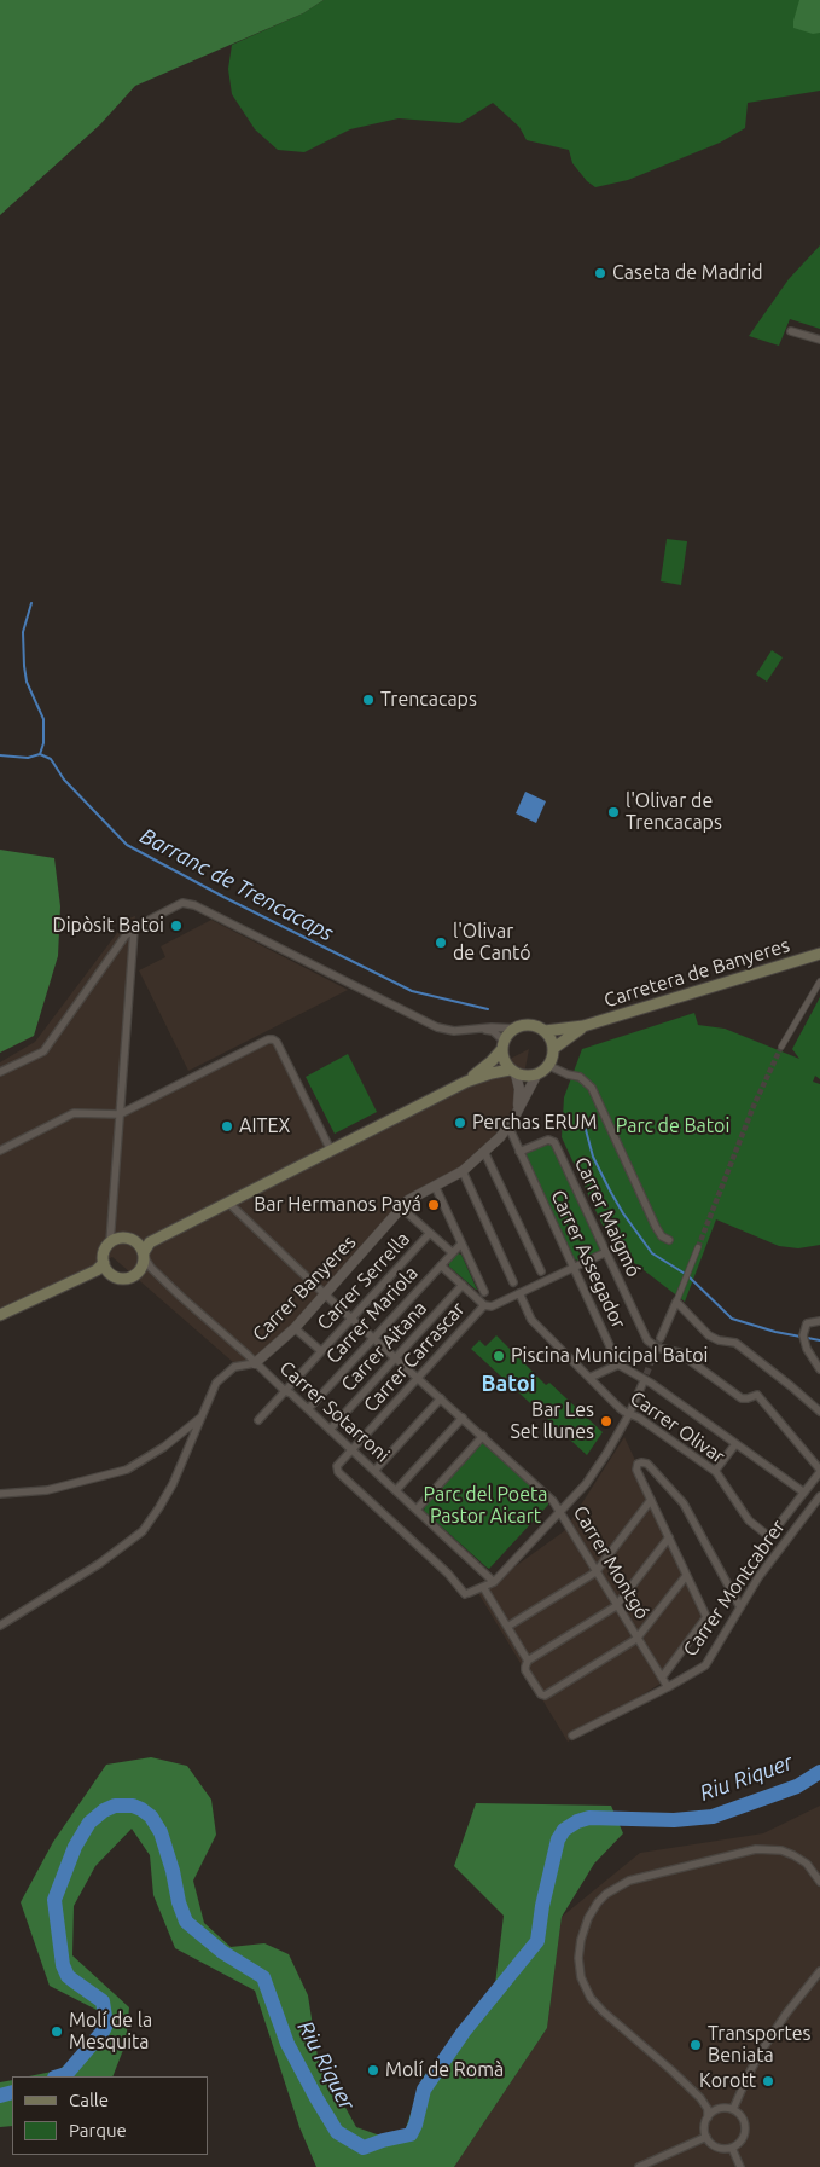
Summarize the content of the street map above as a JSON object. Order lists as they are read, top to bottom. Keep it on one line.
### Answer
{"streets":{"main road":["Carretera de Banyeres"],"street":["Carrer Maigmó","Carrer Assegador","Carrer Serrella","Carrer Banyeres","Carrer Mariola","Carrer Aitana","Carrer Carrascar","Carrer Sotarroni","Carrer Olivar","Carrer Montgó","Carrer Montcabrer"]},"crossings":[["Carretera de Banyeres","Carrer Banyeres"],["Carrer Maigmó","Carrer Assegador"],["Carrer Maigmó","Carrer Carrascar"],["Carrer Maigmó","Carrer Montcabrer"],["Carrer Assegador","Carrer Banyeres"],["Carrer Assegador","Carrer Carrascar"],["Carrer Serrella","Carrer Banyeres"],["Carrer Serrella","Carrer Mariola"],["Carrer Serrella","Carrer Sotarroni"],["Carrer Serrella","Carrer Montgó"],["Carrer Banyeres","Carrer Sotarroni"],["Carrer Banyeres","Carrer Montgó"],["Carrer Mariola","Carrer Sotarroni"],["Carrer Mariola","Carrer Montgó"],["Carrer Aitana","Carrer Sotarroni"],["Carrer Aitana","Carrer Montgó"],["Carrer Carrascar","Carrer Sotarroni"],["Carrer Carrascar","Carrer Olivar"],["Carrer Carrascar","Carrer Montgó"],["Carrer Olivar","Carrer Montcabrer"],["Carrer Montgó","Carrer Montcabrer"]],"districts":["Batoi"],"water":["Barranc de Trencacaps","Riu Riquer"],"parks":["Parc de Batoi","Parc del Poeta Pastor Aicart"],"places":["Caseta de Madrid","Trencacaps","l'Olivar de Trencacaps","Dipòsit Batoi","l'Olivar de Cantó","Perchas ERUM","AITEX","Bar Hermanos Payá","Piscina Municipal Batoi","Bar Les Set llunes","Molí de la Mesquita","Transportes Beniata","Molí de Romà","Korott"],"legend":["Calle","Parque"]}
